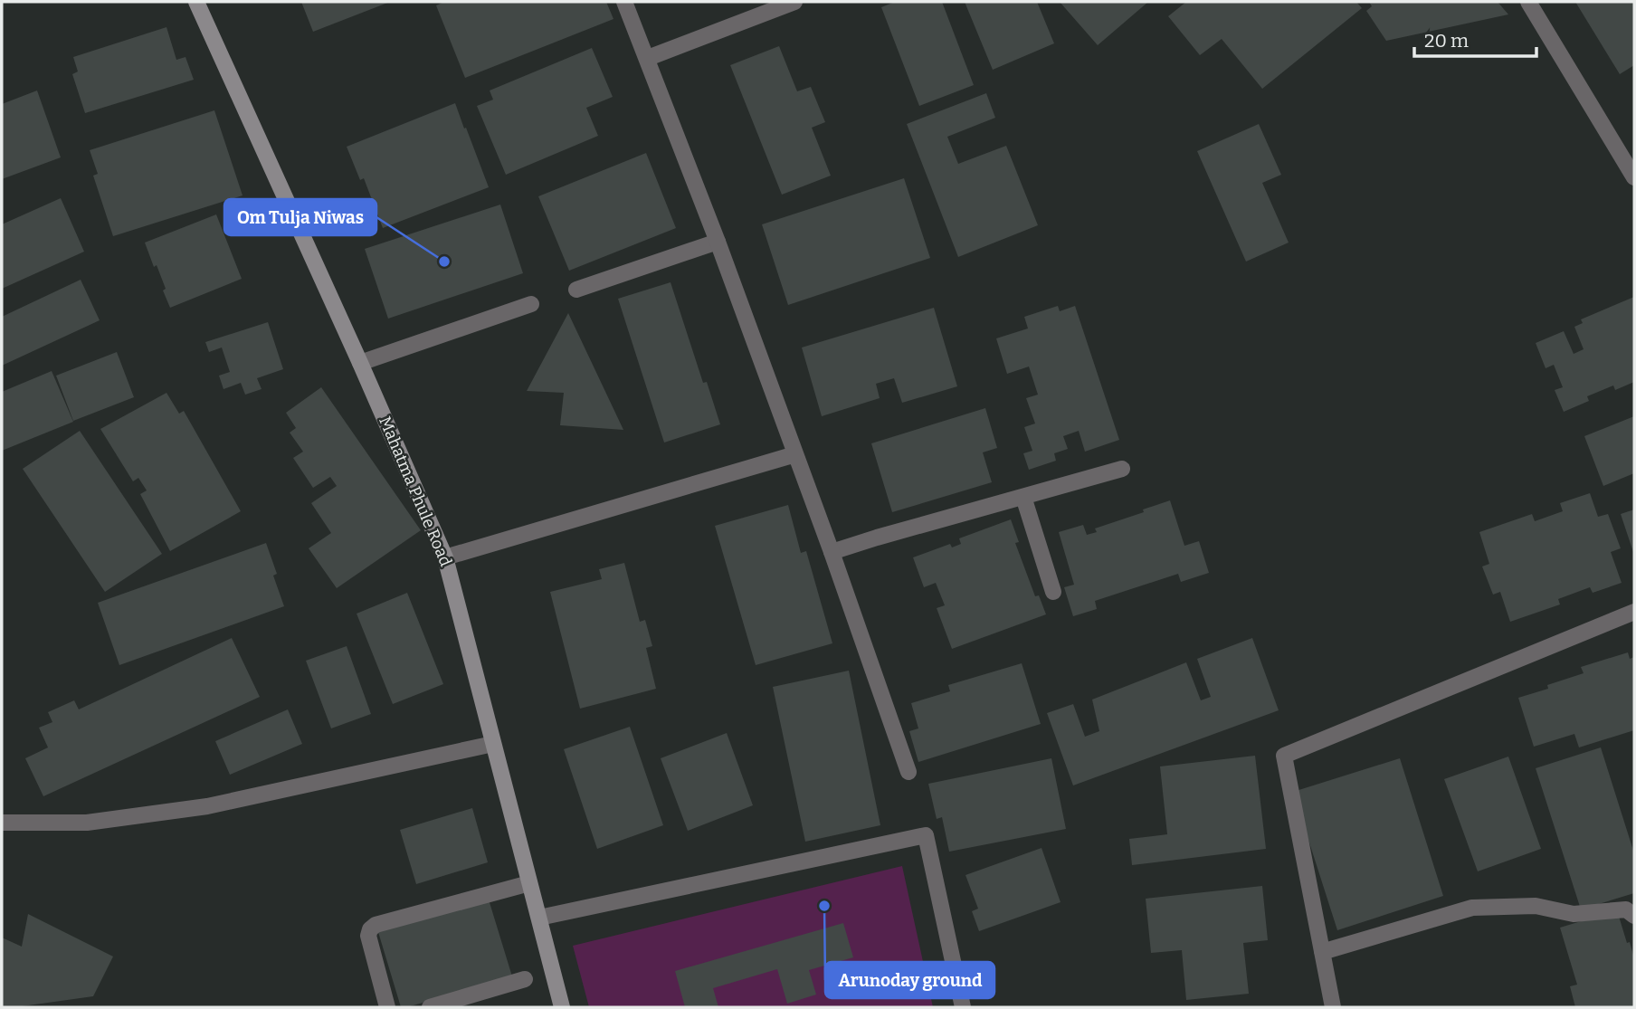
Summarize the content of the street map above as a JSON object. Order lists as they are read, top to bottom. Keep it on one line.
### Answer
{"streets":{"street":["Mahatma Phule Road"]},"places":["Om Tulja Niwas","Arunoday ground"],"scale_bar":"20 m"}
